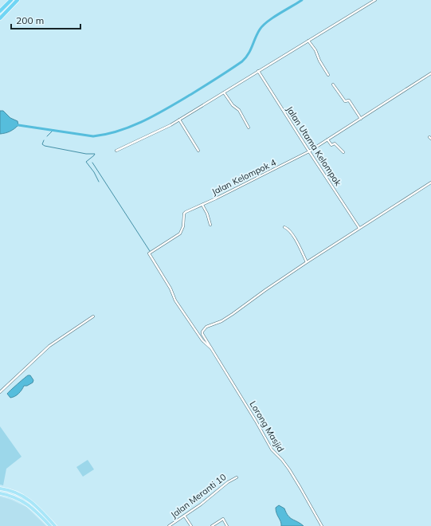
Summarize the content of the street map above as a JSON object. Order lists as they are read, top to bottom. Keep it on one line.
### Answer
{"streets":{"street":["Jalan Utama Kelompok","Jalan Kelompok 4","Lorong Masjid","Jalan Meranti 10"]},"crossings":[["Jalan Utama Kelompok","Jalan Kelompok 4"],["Jalan Kelompok 4","Lorong Masjid"]],"scale_bar":"200 m"}
